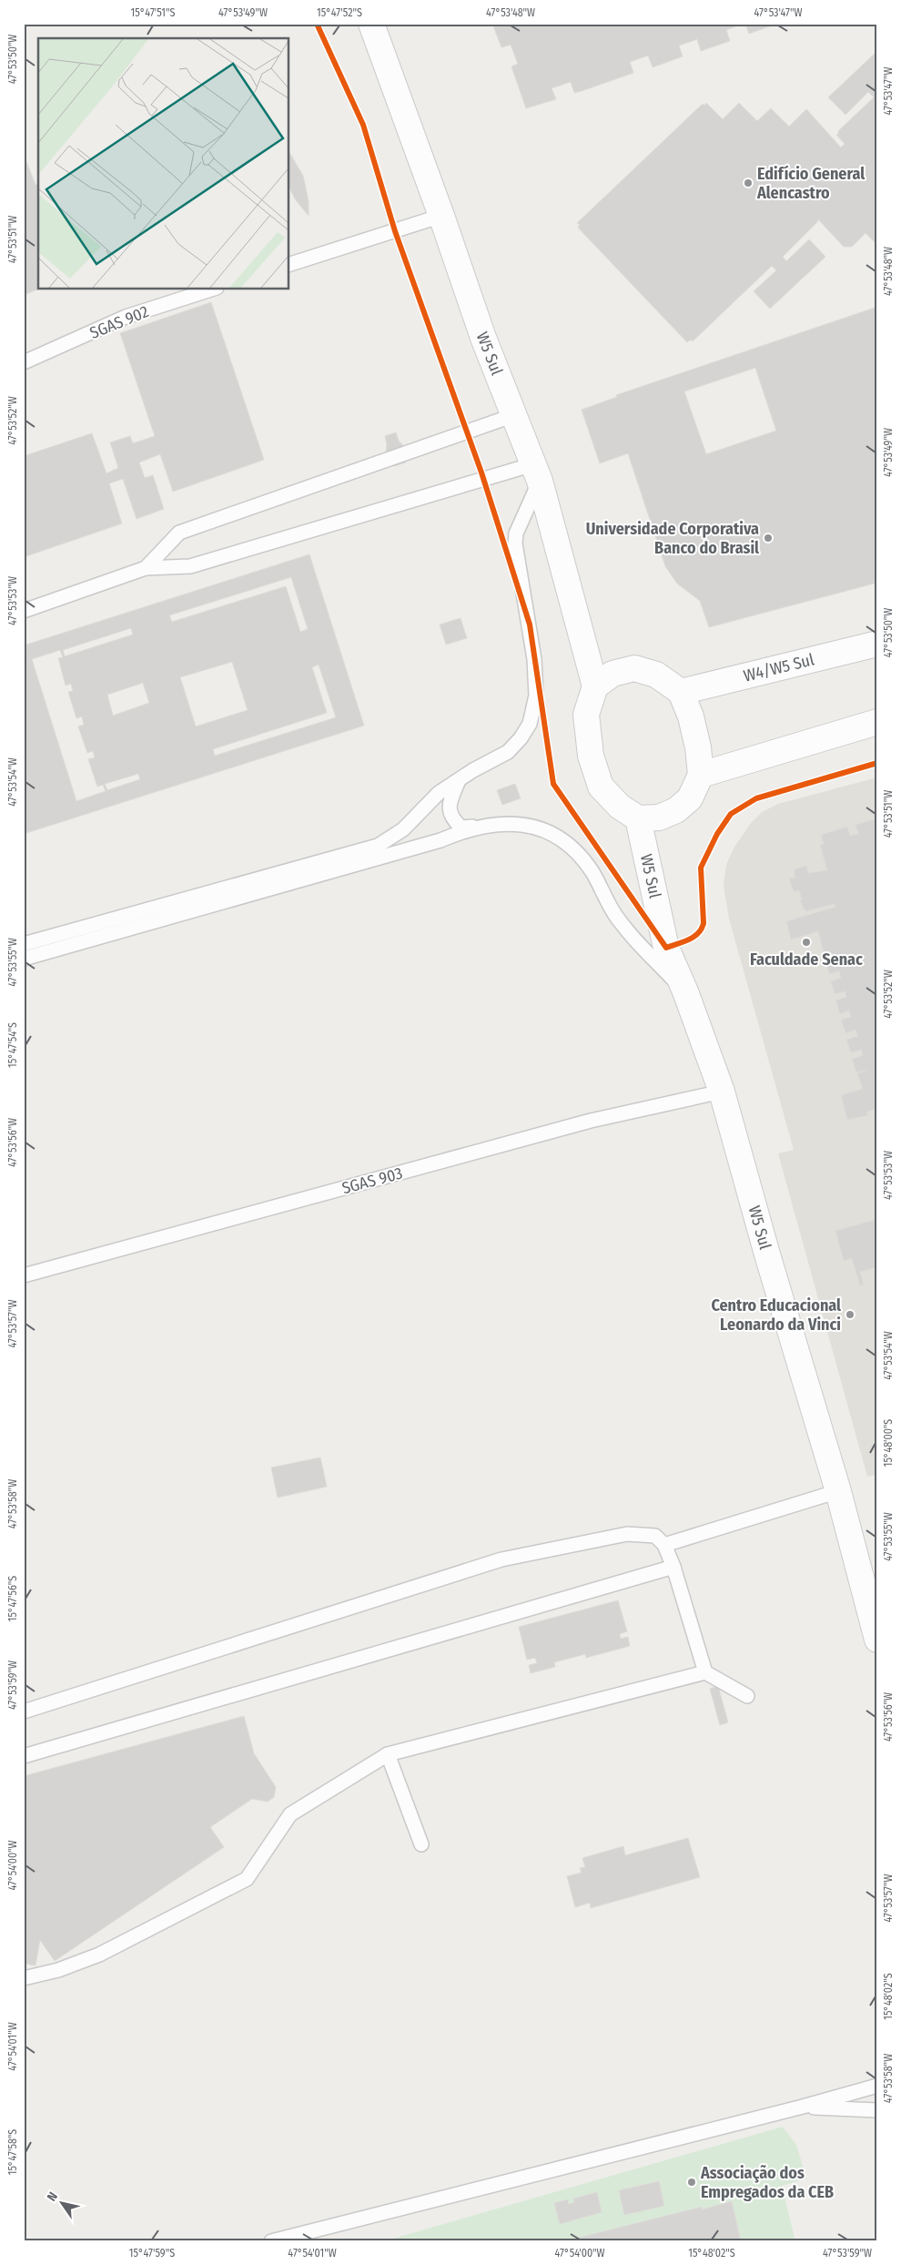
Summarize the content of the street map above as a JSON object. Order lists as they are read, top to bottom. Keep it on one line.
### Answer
{"streets":{"main road":["W5 Sul","W4/W5 Sul"],"lane":["SGAS 902","SGAS 903"]},"crossings":[["W5 Sul","W4/W5 Sul"],["W5 Sul","SGAS 903"]],"places":["Edifício General Alencastro","Universidade Corporativa Banco do Brasil","Faculdade Senac","Centro Educacional Leonardo da Vinci","Associação dos Empregados da CEB"],"north":"top left","coordinates":["15°47'51\"S","47°53'49\"W","15°47'52\"S","47°53'48\"W","47°53'47\"W","47°53'50\"W","47°53'51\"W","47°53'52\"W","47°53'53\"W","47°53'54\"W","47°53'55\"W","15°47'54\"S","47°53'56\"W","47°53'57\"W","15°48'00\"S","47°53'58\"W","15°47'56\"S","47°53'59\"W","47°54'00\"W","15°48'02\"S","47°54'01\"W","15°47'58\"S","15°47'59\"S"]}
